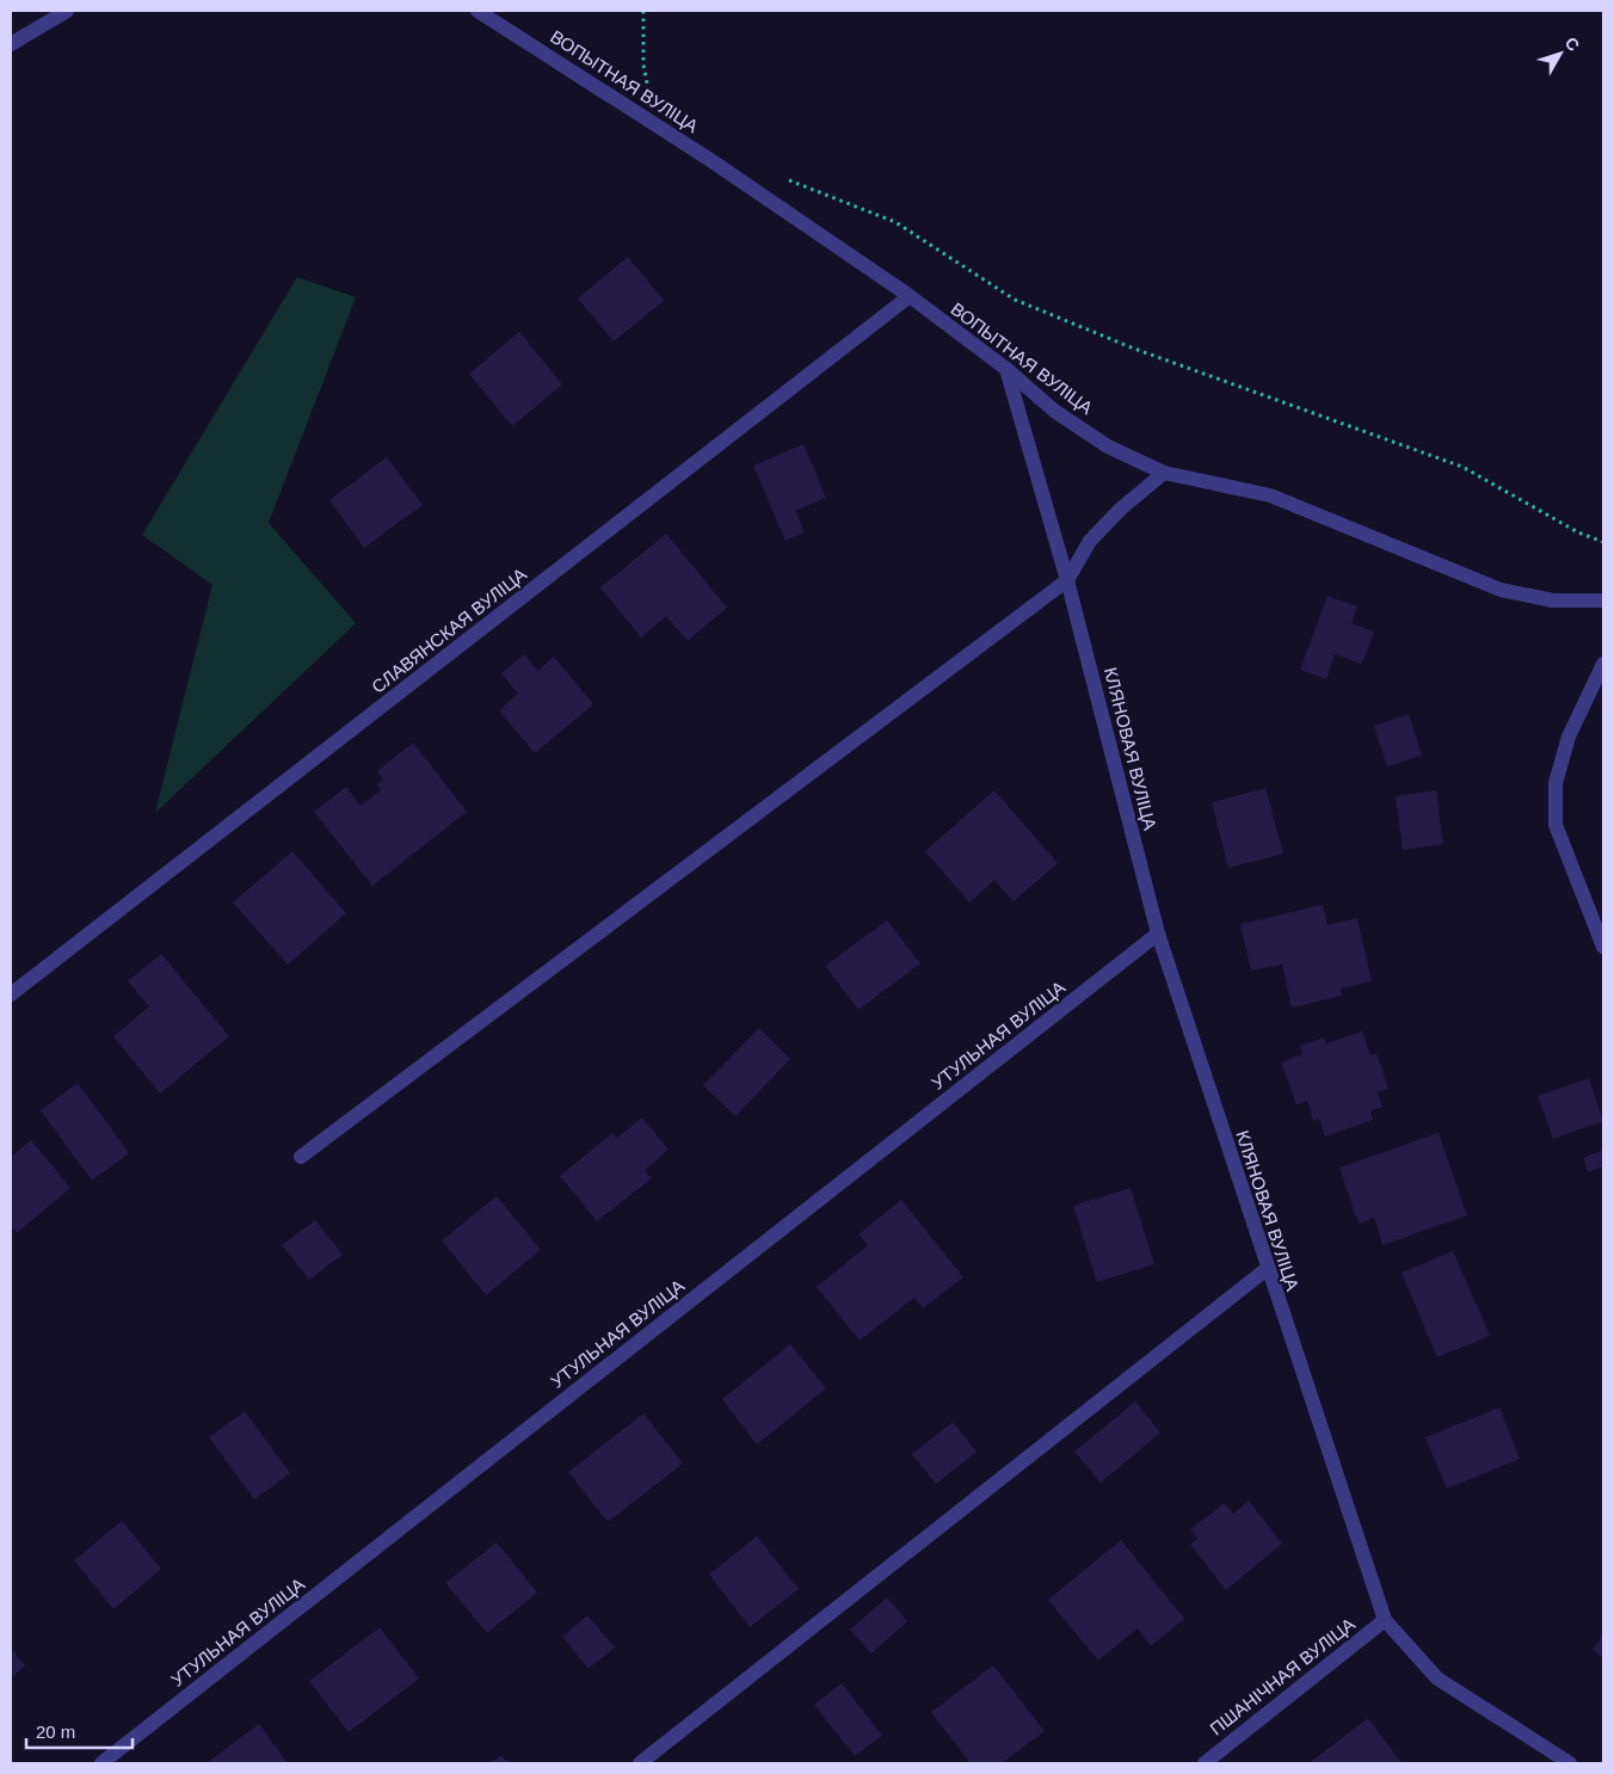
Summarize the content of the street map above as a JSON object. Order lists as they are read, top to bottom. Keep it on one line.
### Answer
{"streets":{"street":["ВОПЫТНАЯ ВУЛІЦА","СЛАВЯНСКАЯ ВУЛІЦА","КЛЯНОВАЯ ВУЛІЦА","УТУЛЬНАЯ ВУЛІЦА","ПШАНІЧНАЯ ВУЛІЦА"]},"crossings":[["ВОПЫТНАЯ ВУЛІЦА","СЛАВЯНСКАЯ ВУЛІЦА"],["ВОПЫТНАЯ ВУЛІЦА","КЛЯНОВАЯ ВУЛІЦА"],["КЛЯНОВАЯ ВУЛІЦА","УТУЛЬНАЯ ВУЛІЦА"],["КЛЯНОВАЯ ВУЛІЦА","ПШАНІЧНАЯ ВУЛІЦА"]],"scale_bar":"20 m","north":"top right"}
